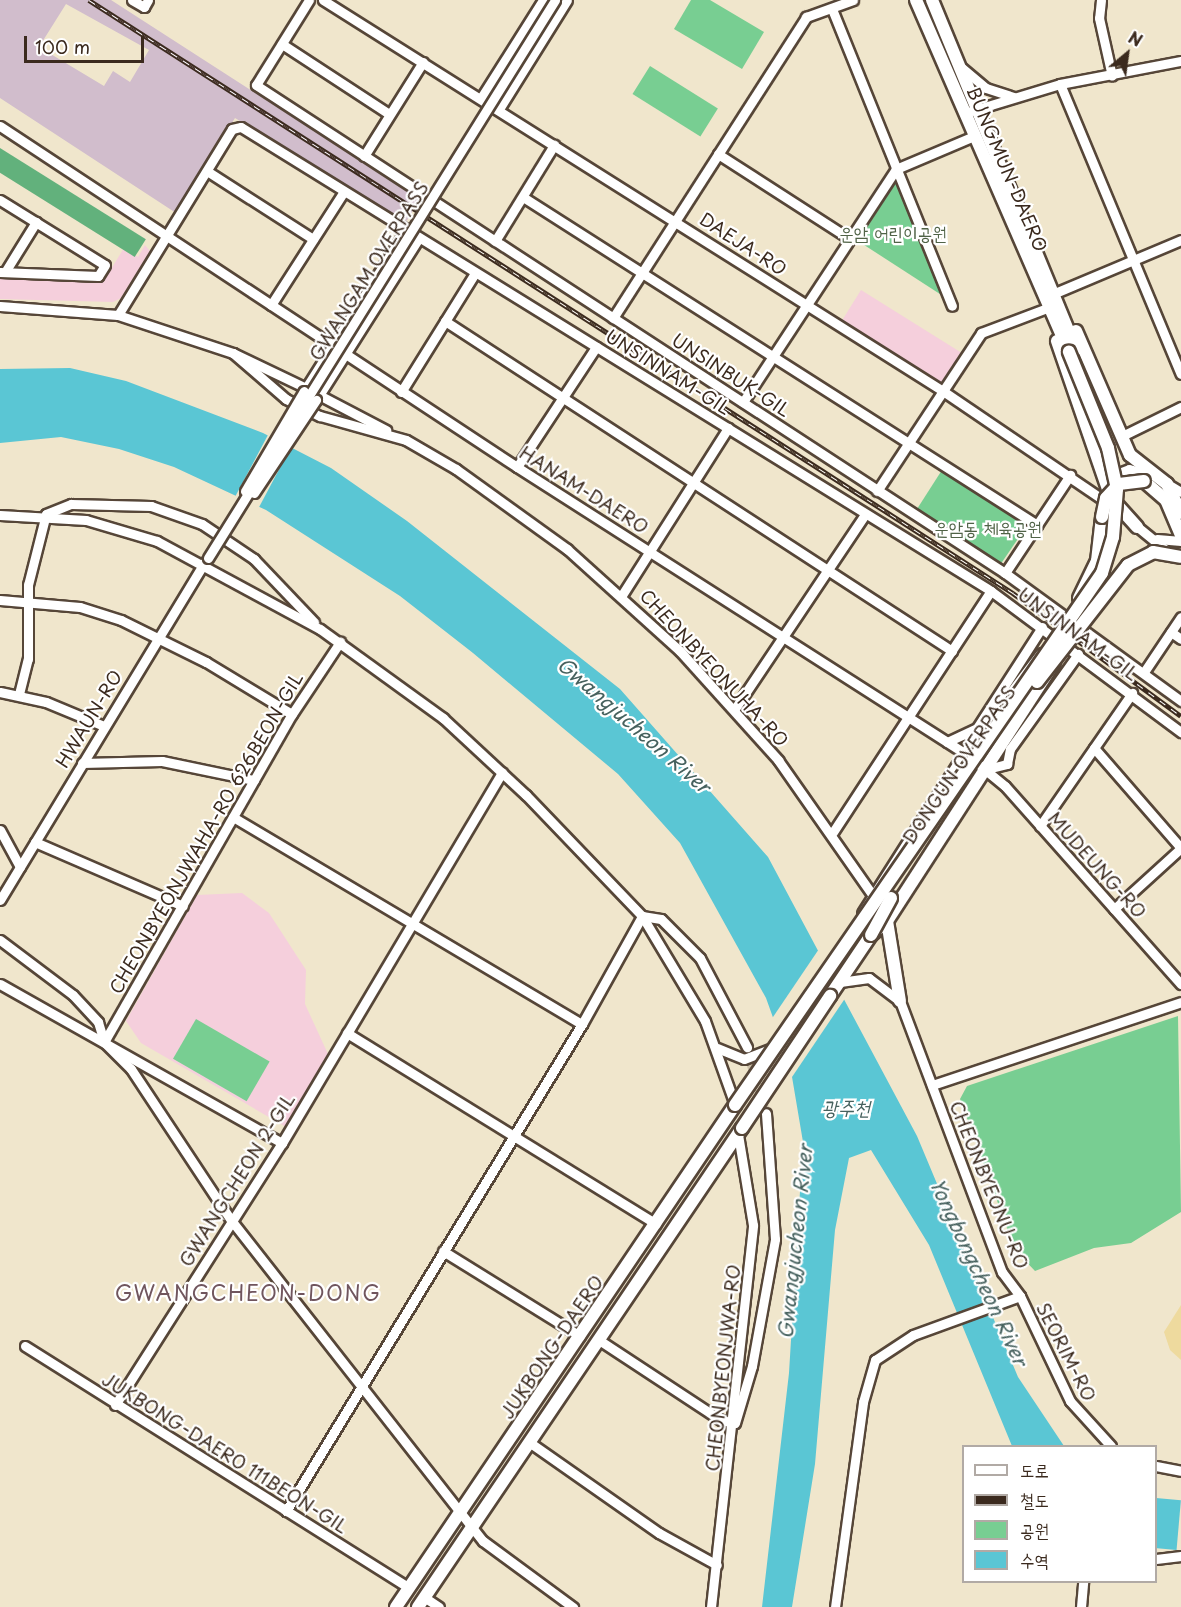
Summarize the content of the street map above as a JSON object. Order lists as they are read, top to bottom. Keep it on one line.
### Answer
{"streets":{"main road":["BUNGMUN-DAERO","DONGUN OVERPASS","JUKBONG-DAERO"],"street":["DAEJA-RO","GWANGAM OVERPASS","UNSINNAM-GIL","UNSINBUK-GIL","HANAM-DAERO","CHEONBYEONUHA-RO","HWAUN-RO","CHEONBYEONJWAHA-RO 626BEON-GIL","MUDEUNG-RO","GWANGCHEON 2-GIL","CHEONBYEONU-RO","SEORIM-RO","CHEONBYEONJWA-RO","JUKBONG-DAERO 111BEON-GIL"]},"crossings":[["BUNGMUN-DAERO","DONGUN OVERPASS"],["GWANGAM OVERPASS","HWAUN-RO"],["UNSINNAM-GIL","HANAM-DAERO"],["HANAM-DAERO","MUDEUNG-RO"],["DONGUN OVERPASS","JUKBONG-DAERO"],["GWANGCHEON 2-GIL","JUKBONG-DAERO 111BEON-GIL"],["CHEONBYEONU-RO","SEORIM-RO"],["JUKBONG-DAERO","CHEONBYEONJWA-RO"],["JUKBONG-DAERO","JUKBONG-DAERO 111BEON-GIL"]],"districts":["GWANGCHEON-DONG"],"water":["Gwangjucheon River","광주천","Yongbongcheon River"],"parks":["운암 어린이공원","운암동 체육공원"],"legend":["도로","철도","공원","수역"],"scale_bar":"100 m","north":"top right"}
